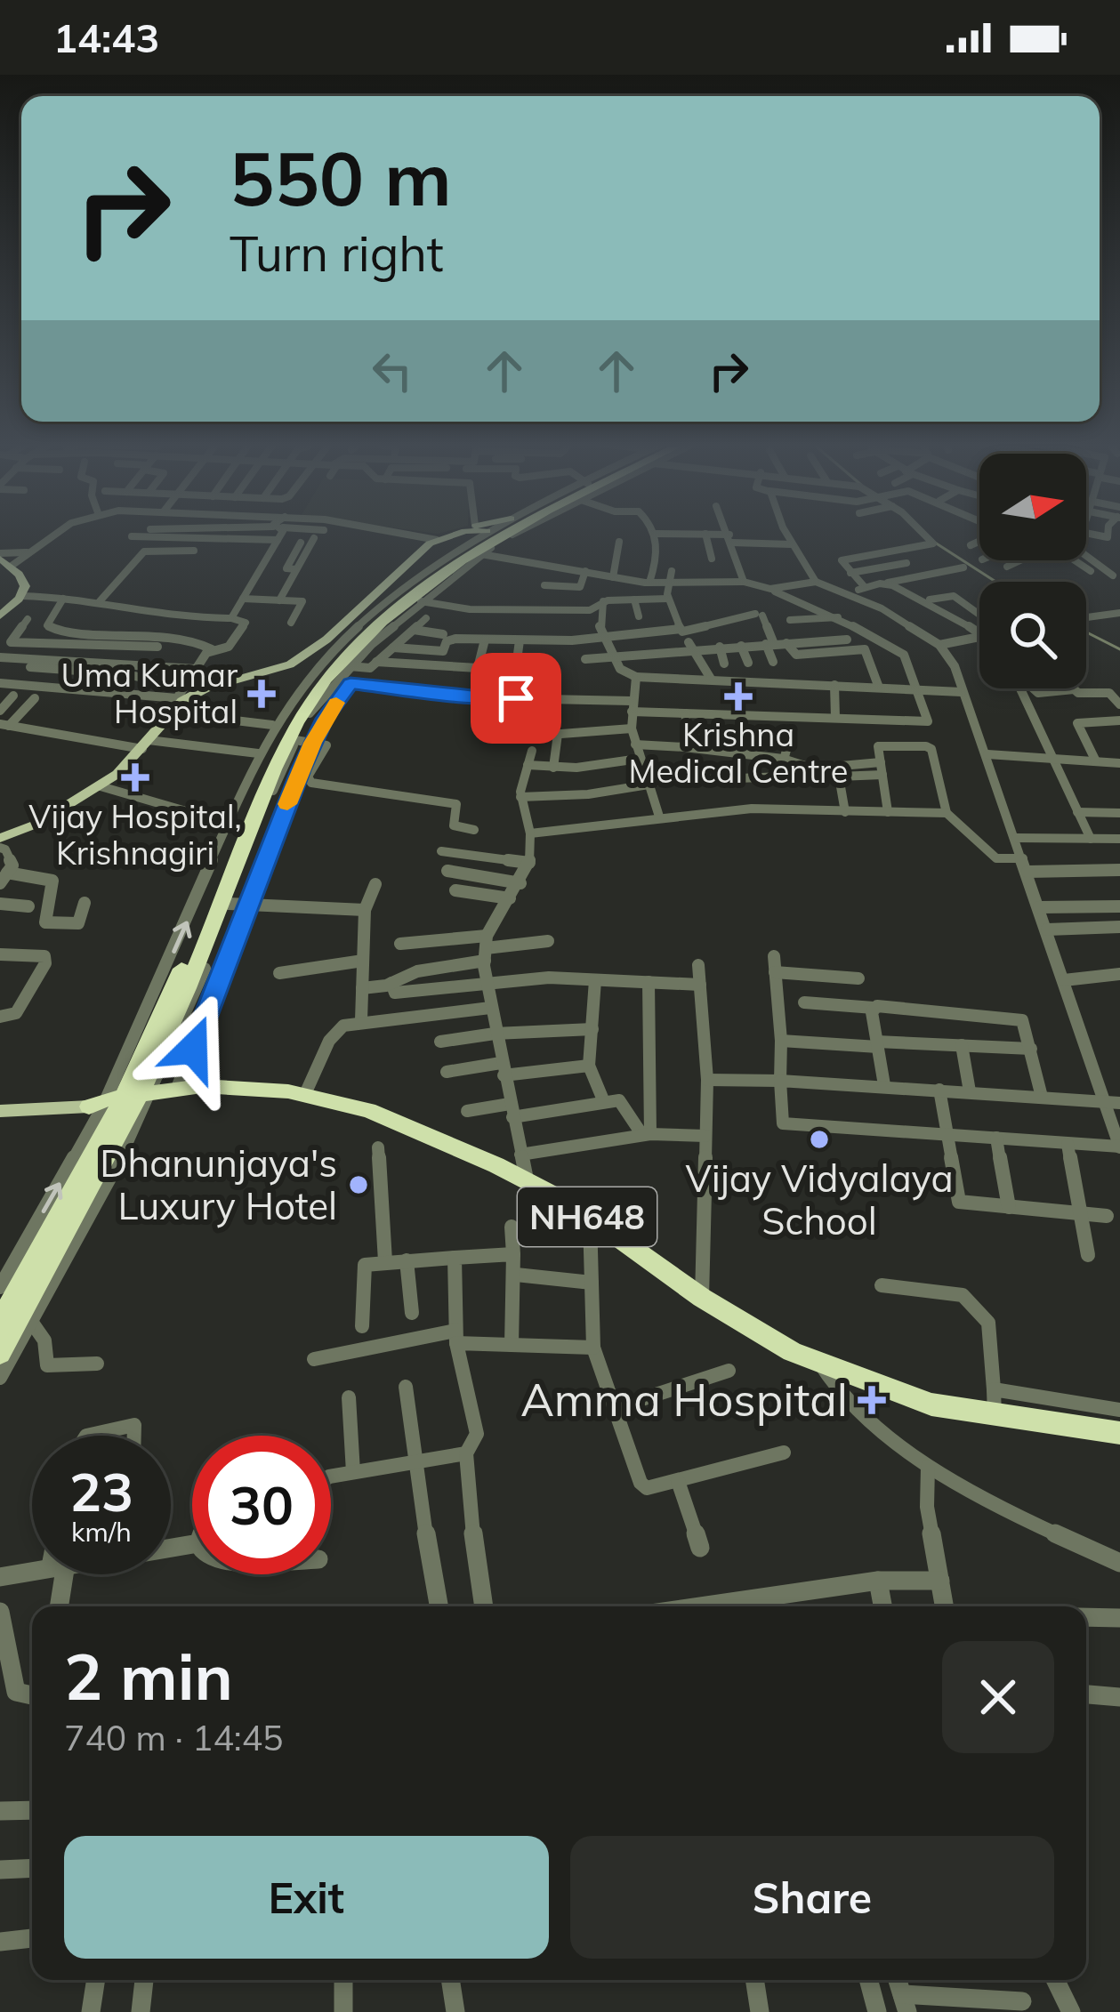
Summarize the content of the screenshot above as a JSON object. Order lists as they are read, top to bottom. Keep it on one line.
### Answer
{"streets":{"highway":["NH648"]},"places":{"health":["Uma Kumar Hospital","Krishna Medical Centre","Vijay Hospital, Krishnagiri","Amma Hospital"],"other":["Vijay Vidyalaya School","Dhanunjaya's Luxury Hotel"]},"north":"right","page":{"status":"14:43","turn":["550 m","Turn right"],"speed":"23 km/h","limit":"30","heading":["2 min","740 m · 14:45"],"buttons":["Exit","Share"]}}
